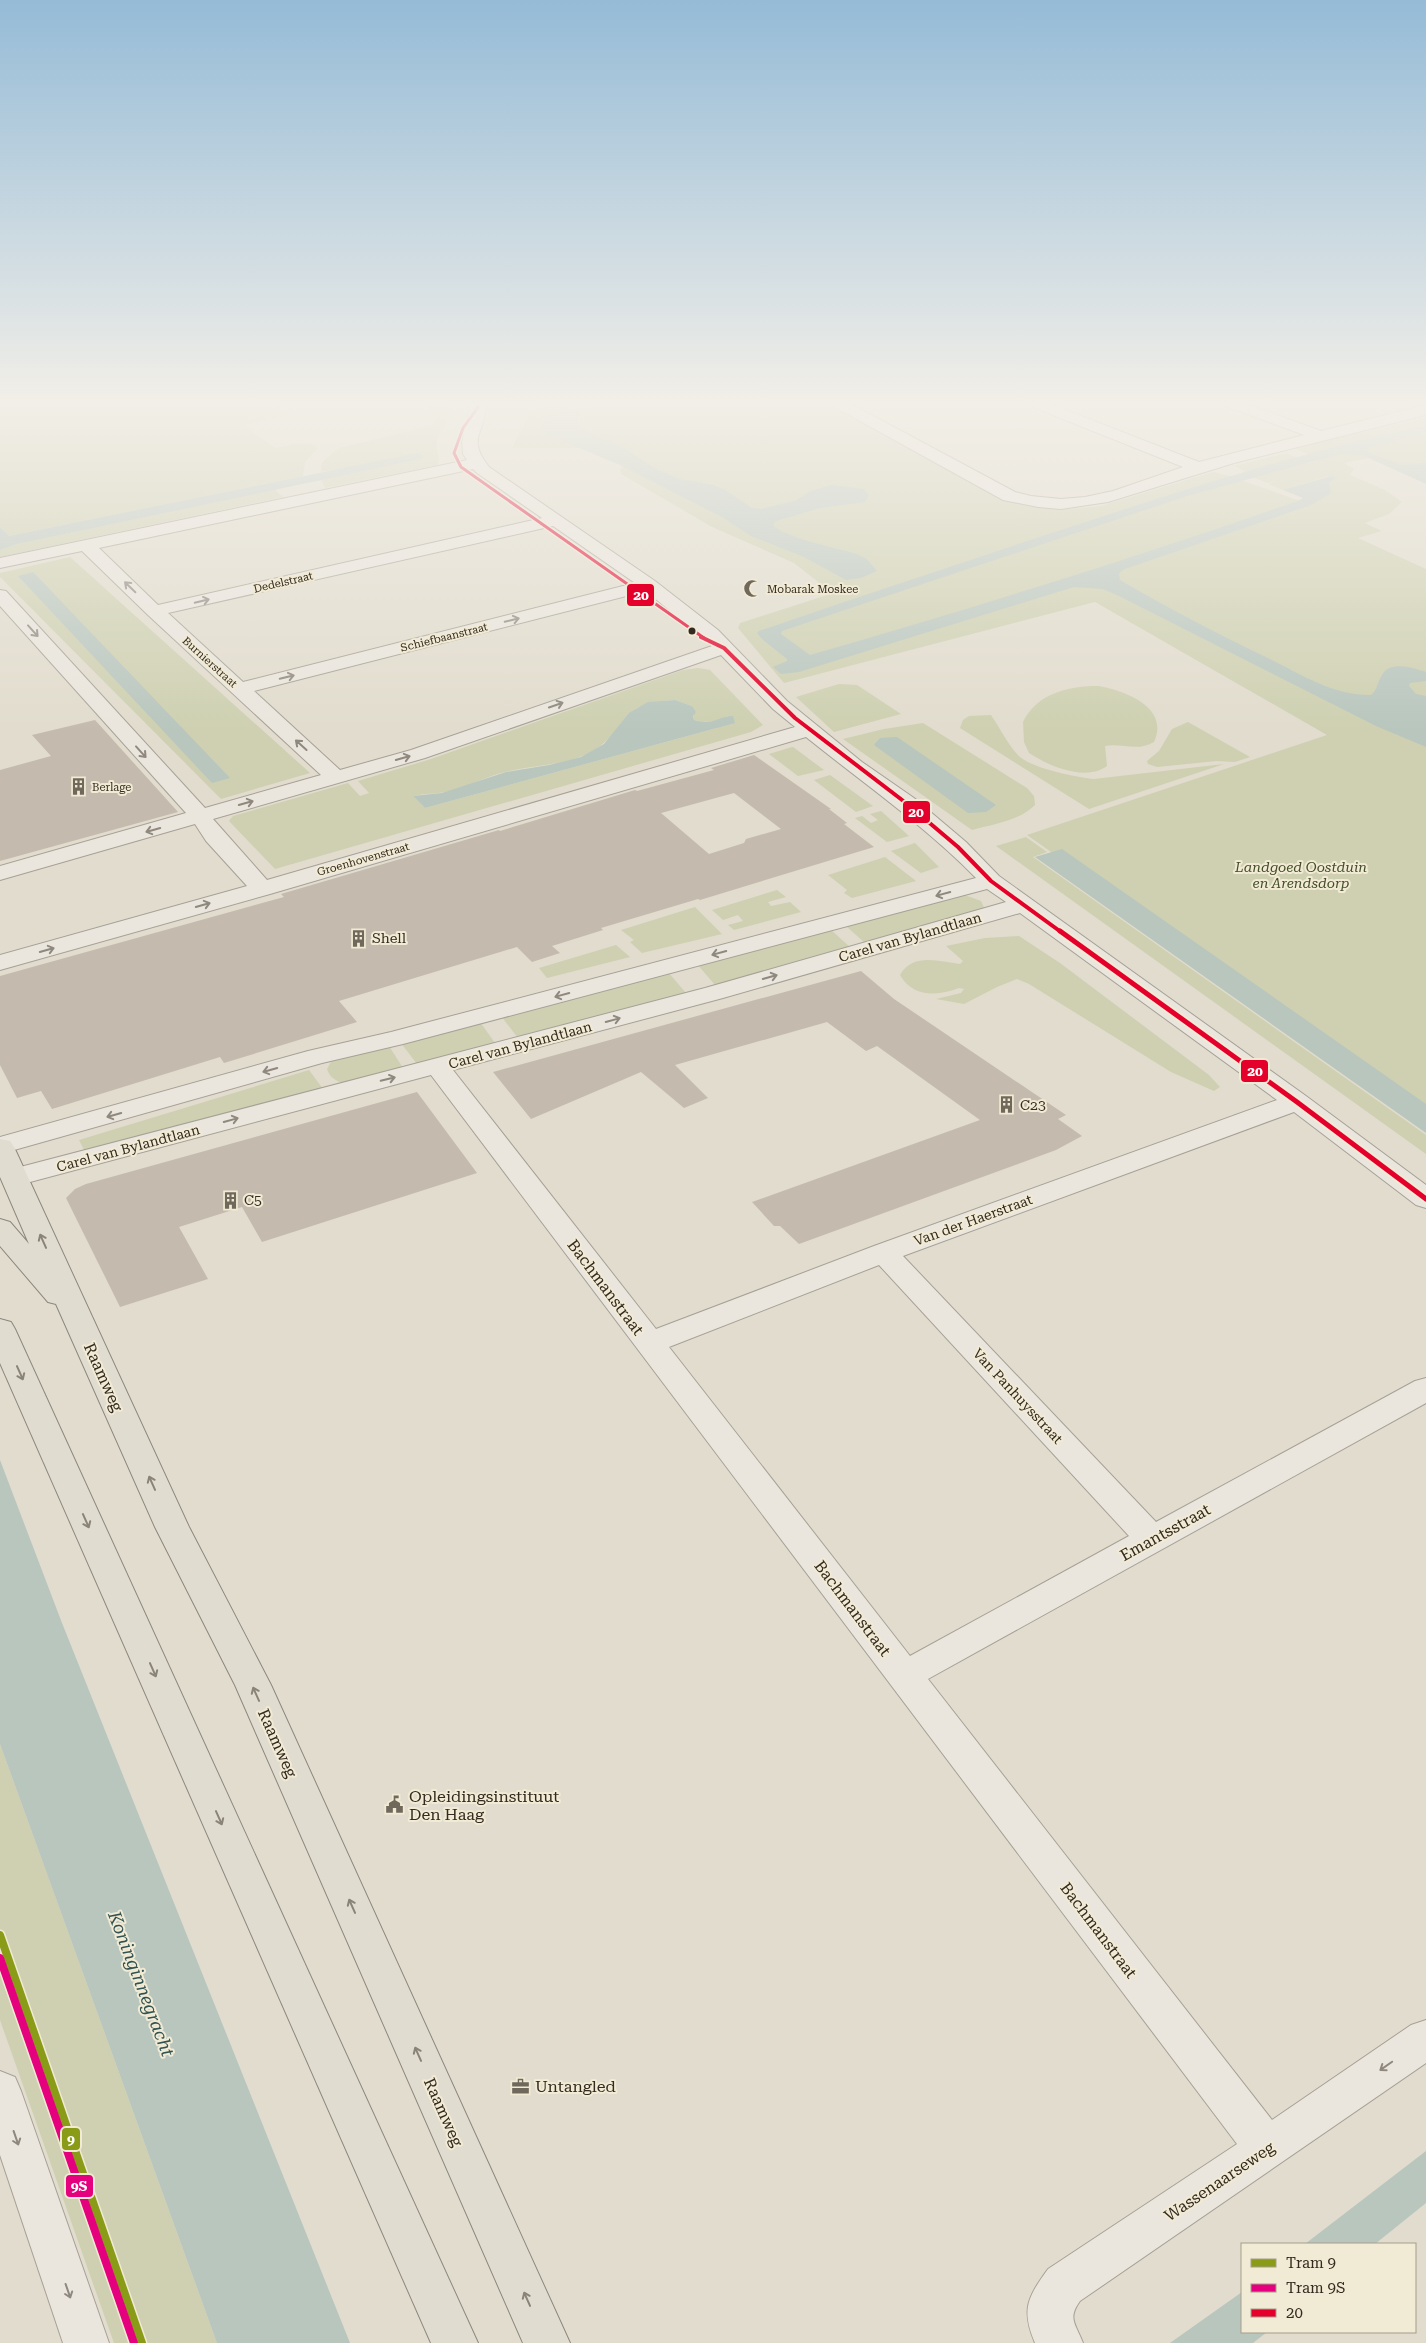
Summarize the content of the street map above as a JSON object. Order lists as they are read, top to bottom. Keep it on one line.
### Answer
{"streets":{"main road":["Raamweg"],"street":["Dedelstraat","Schiefbaanstraat","Burnierstraat","Groenhovenstraat","Carel van Bylandtlaan","Van der Haerstraat","Bachmanstraat","Van Panhuysstraat","Emantsstraat","Wassenaarseweg"]},"crossings":[["Dedelstraat","Burnierstraat"],["Schiefbaanstraat","Burnierstraat"],["Carel van Bylandtlaan","Bachmanstraat"],["Carel van Bylandtlaan","Raamweg"],["Van der Haerstraat","Bachmanstraat"],["Van der Haerstraat","Van Panhuysstraat"],["Bachmanstraat","Emantsstraat"],["Bachmanstraat","Wassenaarseweg"],["Van Panhuysstraat","Emantsstraat"]],"one_way":["Wassenaarseweg"],"water":["Koninginnegracht"],"parks":["Landgoed Oostduin en Arendsdorp"],"places":{"mosque":["Mobarak Moskee"],"building":["Berlage","Shell","C23","C5"],"public building":["Opleidingsinstituut Den Haag"],"office":["Untangled"]},"lines":["transit line 20","tram line 9","tram line 9S"],"legend":["Tram 9","Tram 9S","20"]}
